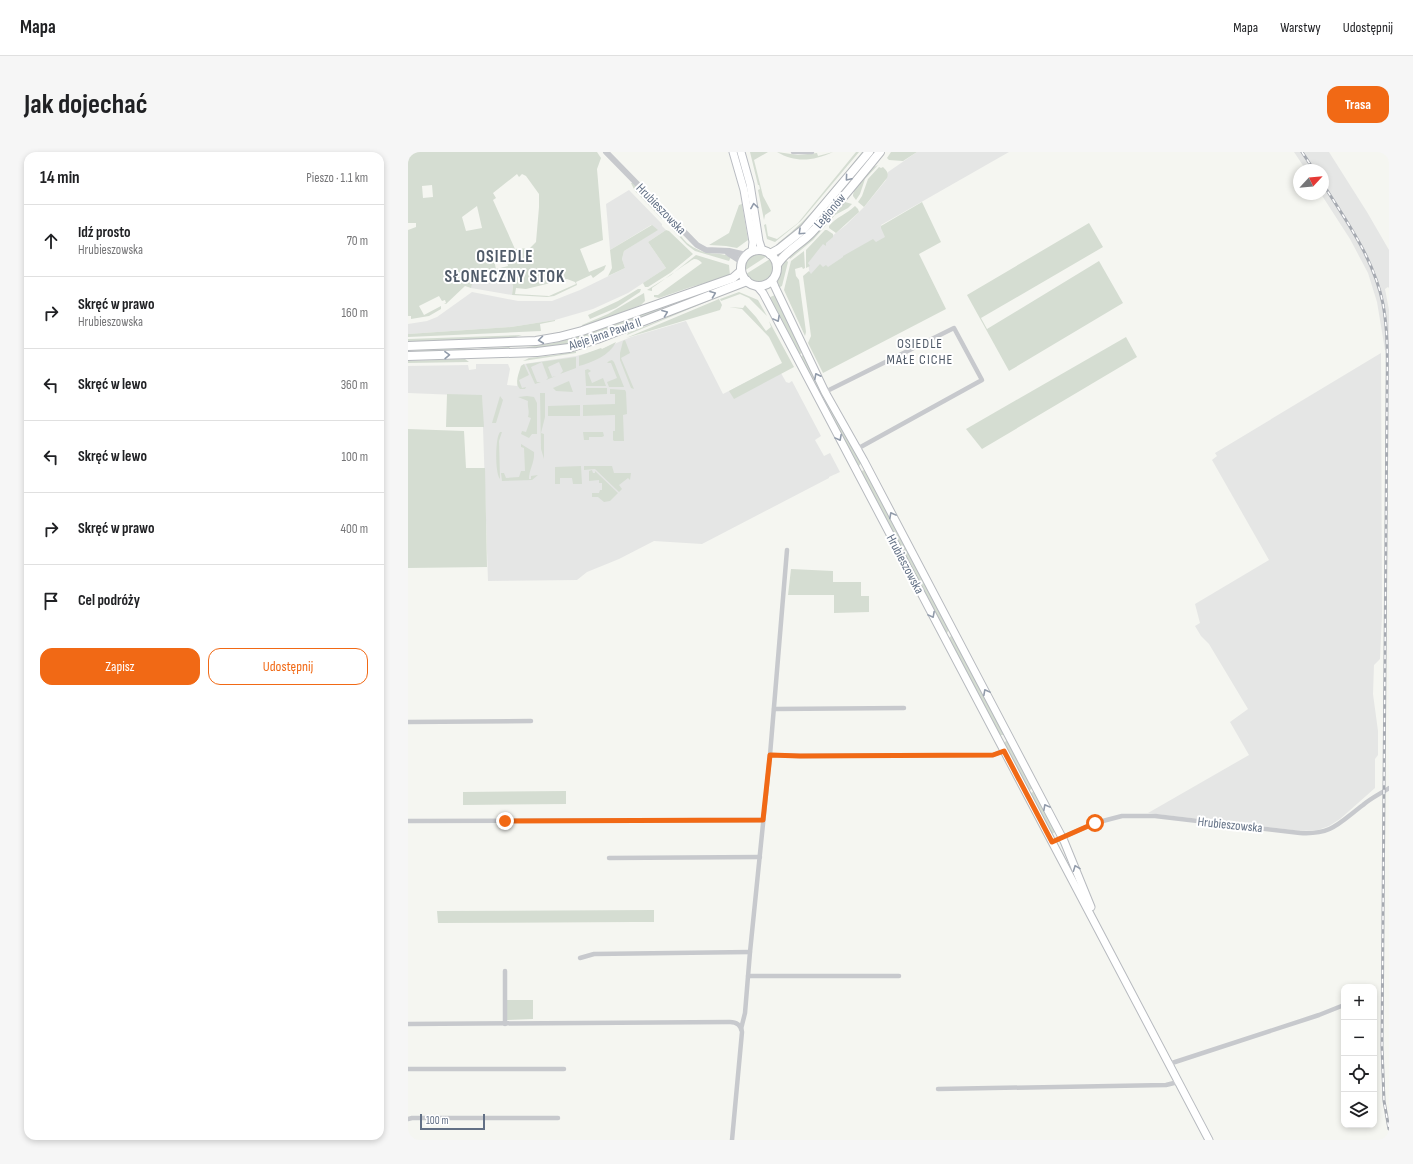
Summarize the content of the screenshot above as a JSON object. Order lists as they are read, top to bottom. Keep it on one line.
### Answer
{"streets":{"highway":["Legionów","Aleje Jana Pawła II"],"main road":["Hrubieszowska"]},"crossings":[["Hrubieszowska","Legionów"],["Hrubieszowska","Aleje Jana Pawła II"],["Legionów","Aleje Jana Pawła II"]],"districts":["OSIEDLE SŁONECZNY STOK","OSIEDLE MAŁE CICHE"],"scale_bar":"100 m","north":"top right","page":{"header":"Mapa","nav":["Mapa","Warstwy","Udostępnij"],"buttons":["Trasa",["Zapisz","Udostępnij"]],"title":"Jak dojechać","heading":["14 min","Pieszo · 1.1 km"],"list":[["Idź prosto","Hrubieszowska","70 m"],["Skręć w prawo","Hrubieszowska","160 m"],["Skręć w lewo","360 m"],["Skręć w lewo","100 m"],["Skręć w prawo","400 m"],"Cel podróży"],"map_buttons":["+","−"],"scale":"100 m"}}
